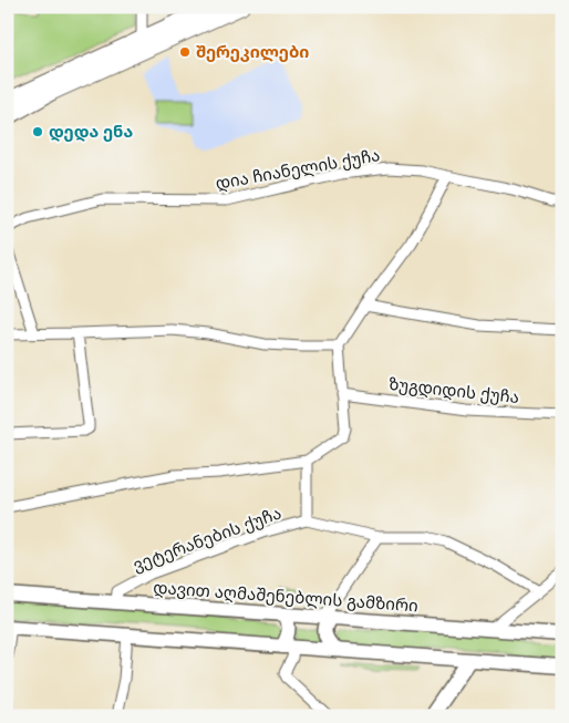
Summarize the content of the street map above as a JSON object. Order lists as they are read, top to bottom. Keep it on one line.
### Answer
{"streets":{"main road":["დავით აღმაშენებლის გამზირი"],"street":["დია ჩიანელის ქუჩა","ზუგდიდის ქუჩა","ვეტერანების ქუჩა"]},"crossings":[["ვეტერანების ქუჩა","დავით აღმაშენებლის გამზირი"]],"places":["შერეკილები","დედა ენა"]}
